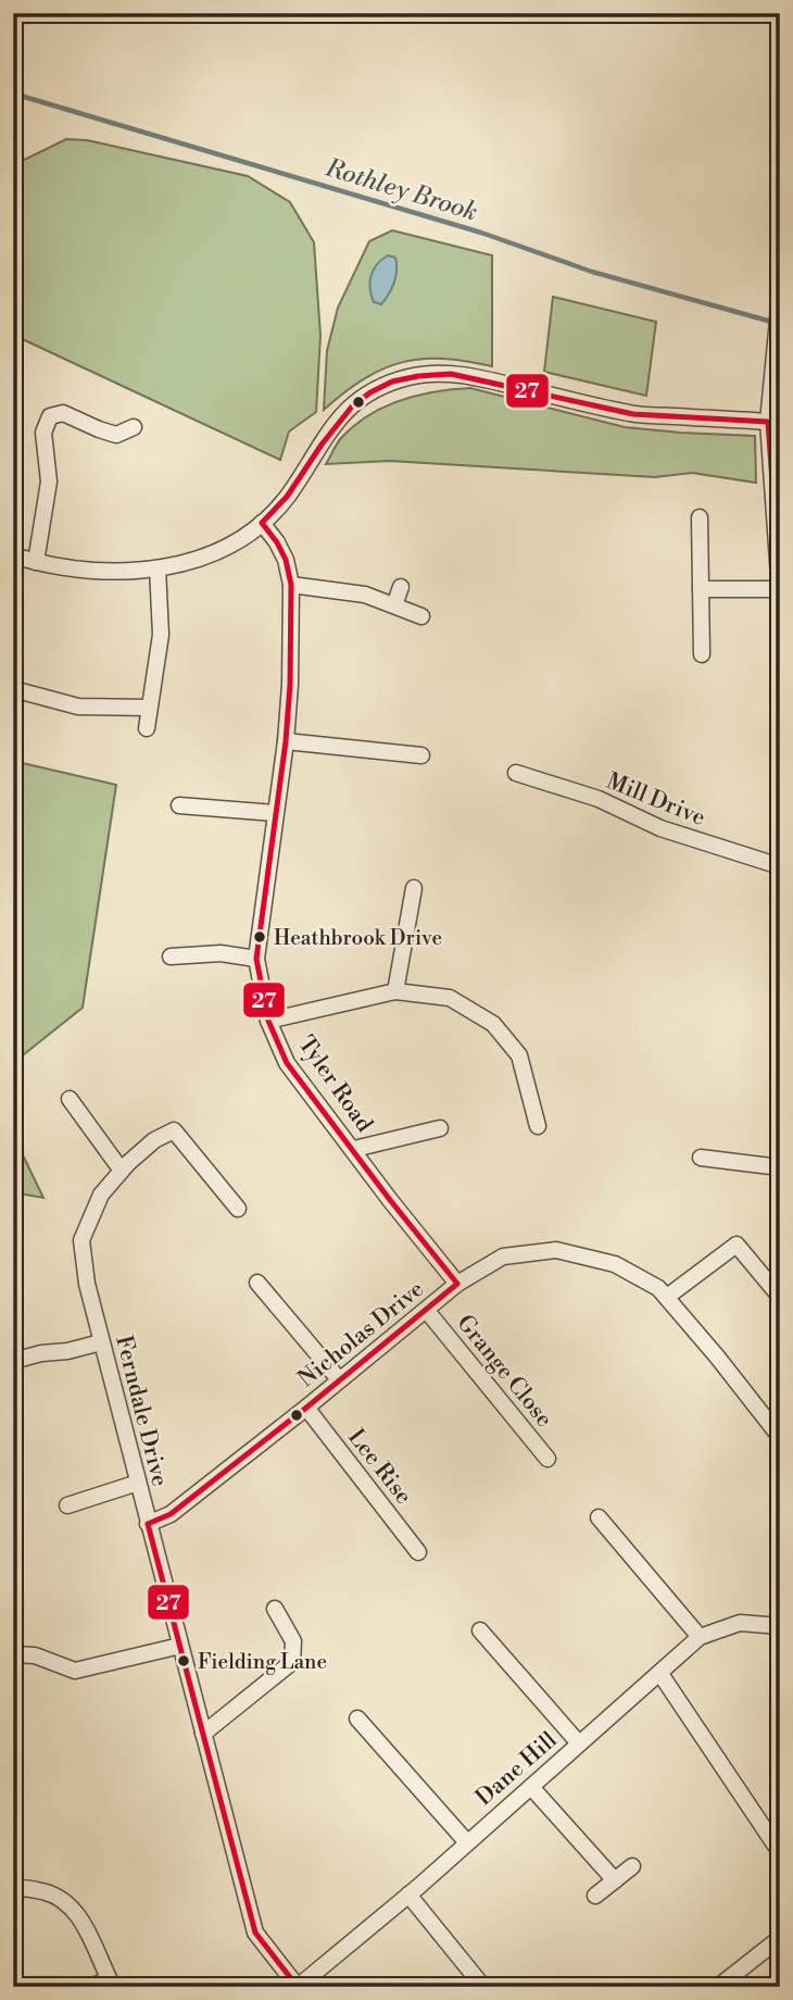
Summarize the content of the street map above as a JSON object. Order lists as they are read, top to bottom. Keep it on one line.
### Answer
{"streets":{"street":["Mill Drive","Tyler Road","Nicholas Drive","Grange Close","Ferndale Drive","Lee Rise","Dane Hill"]},"crossings":[["Tyler Road","Nicholas Drive"],["Nicholas Drive","Grange Close"],["Nicholas Drive","Ferndale Drive"],["Nicholas Drive","Lee Rise"],["Ferndale Drive","Dane Hill"]],"water":["Rothley Brook"],"places":["Heathbrook Drive","Fielding Lane"],"lines":["transit line 27"]}
